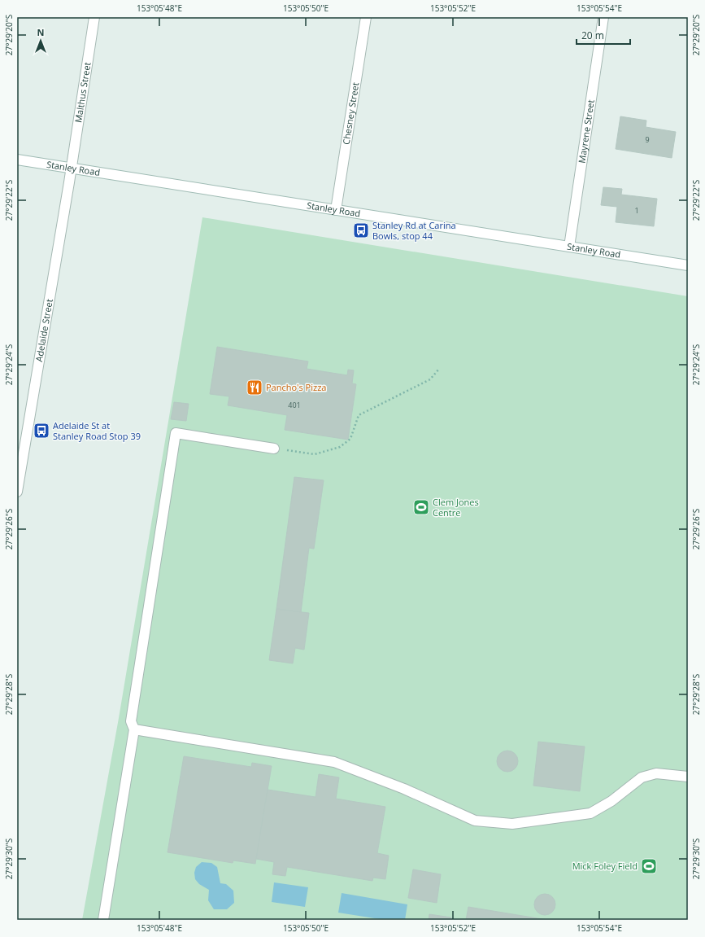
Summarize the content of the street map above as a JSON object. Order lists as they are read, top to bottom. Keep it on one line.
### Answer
{"streets":{"street":["Malthus Street","Chesney Street","Mayrene Street","Stanley Road","Adelaide Street"]},"crossings":[["Malthus Street","Stanley Road"],["Malthus Street","Adelaide Street"],["Chesney Street","Stanley Road"],["Mayrene Street","Stanley Road"],["Stanley Road","Adelaide Street"]],"places":{"bus stop":["Stanley Rd at Carina Bowls, stop 44","Adelaide St at Stanley Road Stop 39"],"restaurant":["Pancho's Pizza"],"sports":["Clem Jones Centre","Mick Foley Field"]},"house_numbers":["9","1","401"],"scale_bar":"20 m","north":"top","coordinates":["153°05'48\"E","153°05'50\"E","153°05'52\"E","153°05'54\"E","27°29'20\"S","27°29'22\"S","27°29'24\"S","27°29'26\"S","27°29'28\"S","27°29'30\"S"]}
